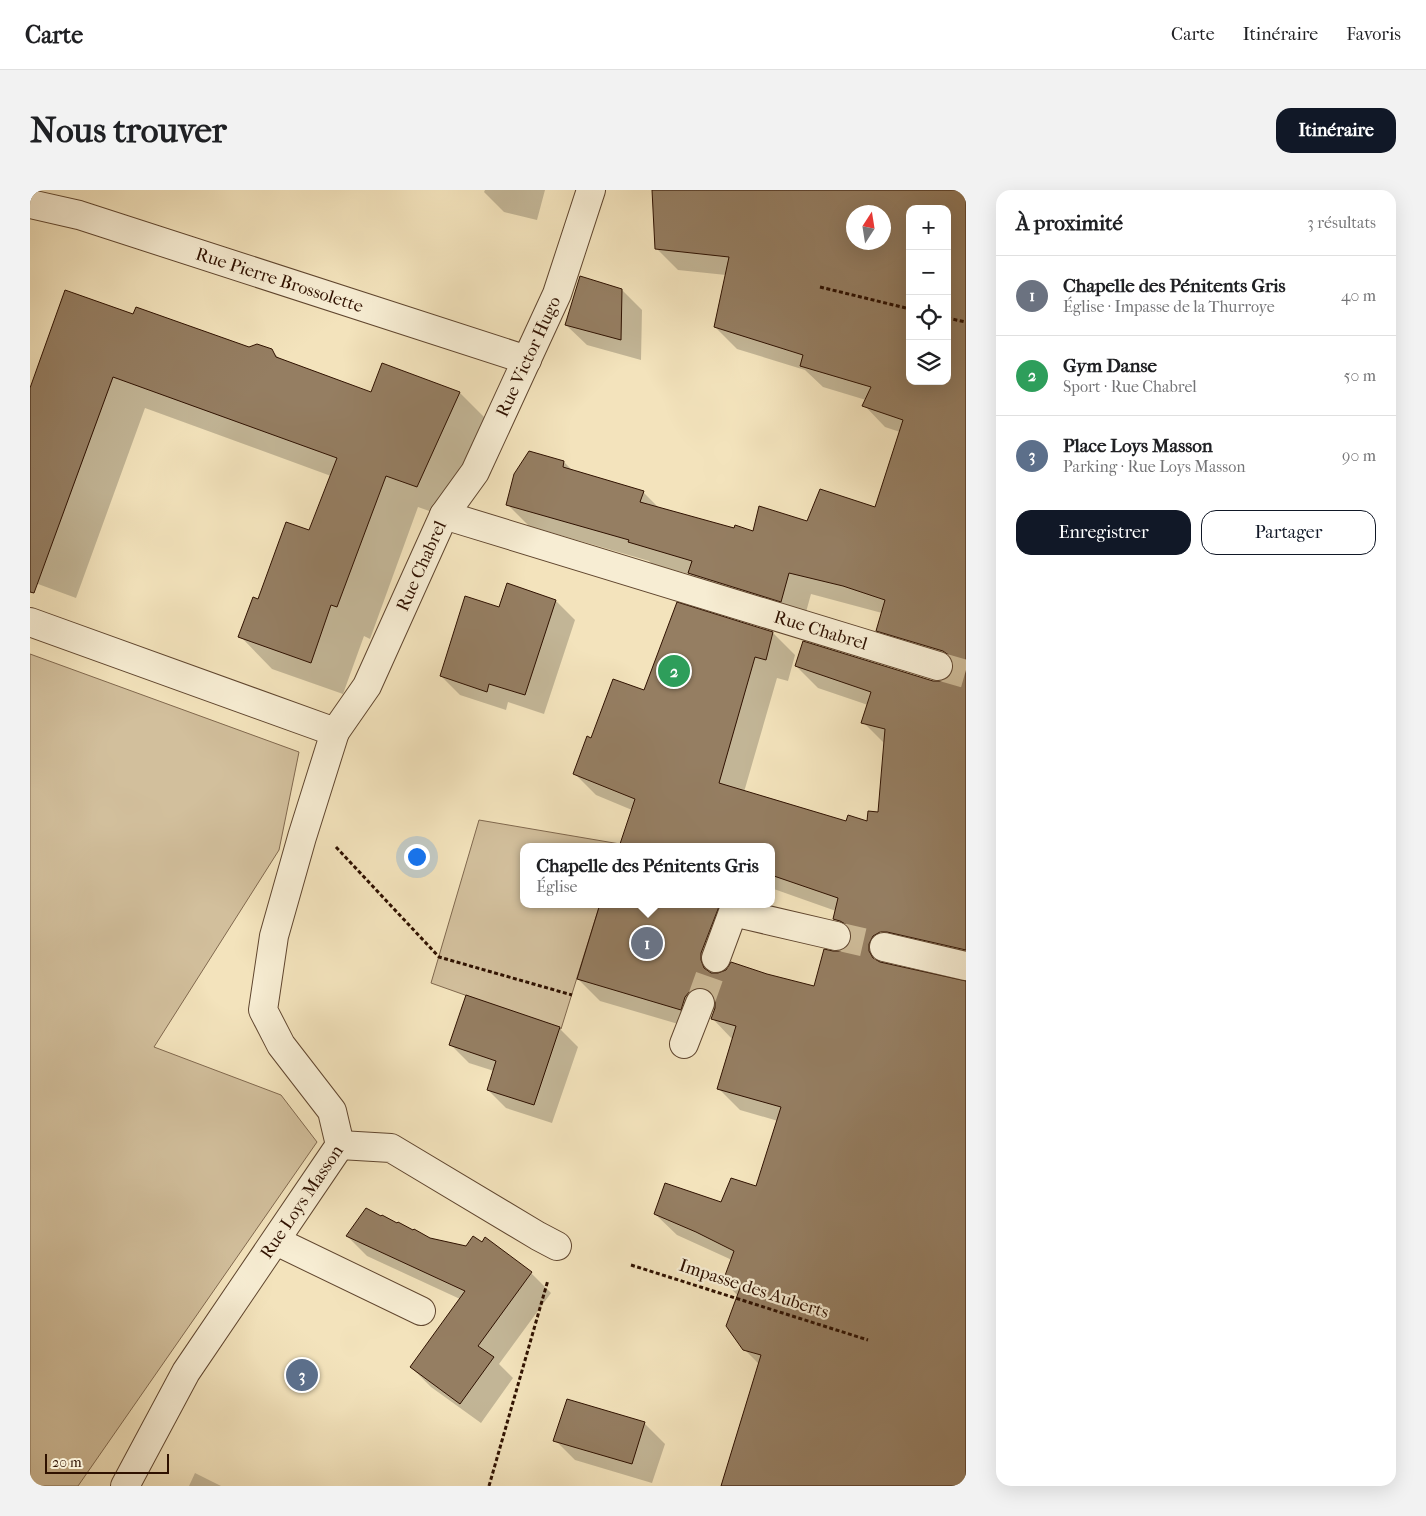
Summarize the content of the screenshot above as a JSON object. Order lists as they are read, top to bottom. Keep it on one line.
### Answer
{"streets":{"street":["Rue Pierre Brossolette","Rue Victor Hugo","Rue Chabrel","Rue Loys Masson"],"path":["Impasse des Auberts"]},"crossings":[["Rue Pierre Brossolette","Rue Victor Hugo"],["Rue Victor Hugo","Rue Chabrel"],["Rue Chabrel","Rue Loys Masson"]],"scale_bar":"20 m","north":"top","page":{"header":"Carte","nav":["Carte","Itinéraire","Favoris"],"buttons":["Itinéraire",["Enregistrer","Partager"]],"title":"Nous trouver","heading":["À proximité","3 résultats"],"map_buttons":["+","−"],"list":[{"mark":"1","name":"Chapelle des Pénitents Gris","note":"Église · Impasse de la Thurroye","value":"40 m"},{"mark":"2","name":"Gym Danse","note":"Sport · Rue Chabrel","value":"50 m"},{"mark":"3","name":"Place Loys Masson","note":"Parking · Rue Loys Masson","value":"90 m"}],"pins":["2","1","3"],"popup":["Chapelle des Pénitents Gris","Église"],"scale":"20 m"}}
